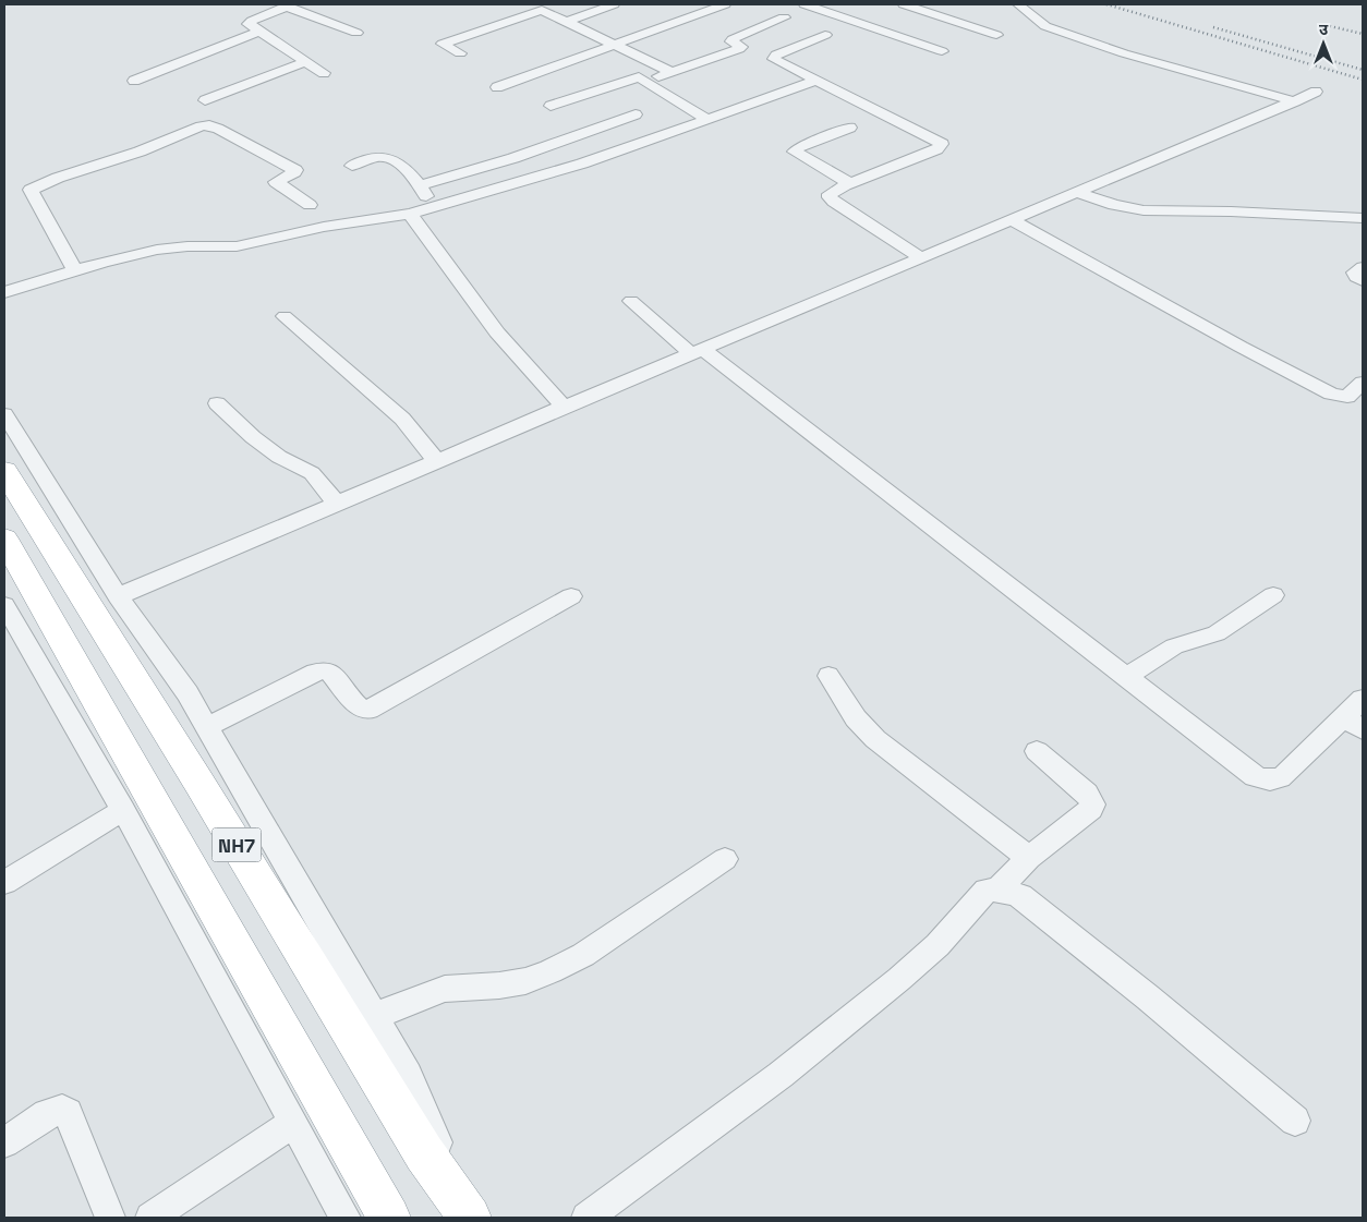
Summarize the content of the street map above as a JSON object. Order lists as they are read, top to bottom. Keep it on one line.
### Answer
{"streets":{"highway":["NH7"]},"north":"top"}
